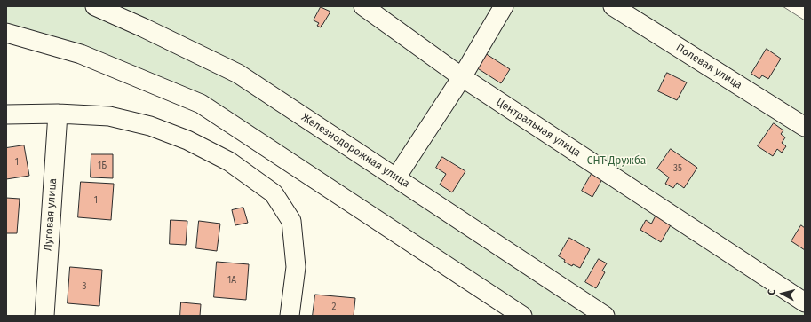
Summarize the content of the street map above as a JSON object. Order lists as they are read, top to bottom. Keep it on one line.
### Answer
{"streets":{"street":["Полевая улица","Центральная улица","Железнодорожная улица","Луговая улица"]},"parks":["СНТ Дружба"],"house_numbers":["1","1Б","35","1","1А","3","2"],"north":"left"}
